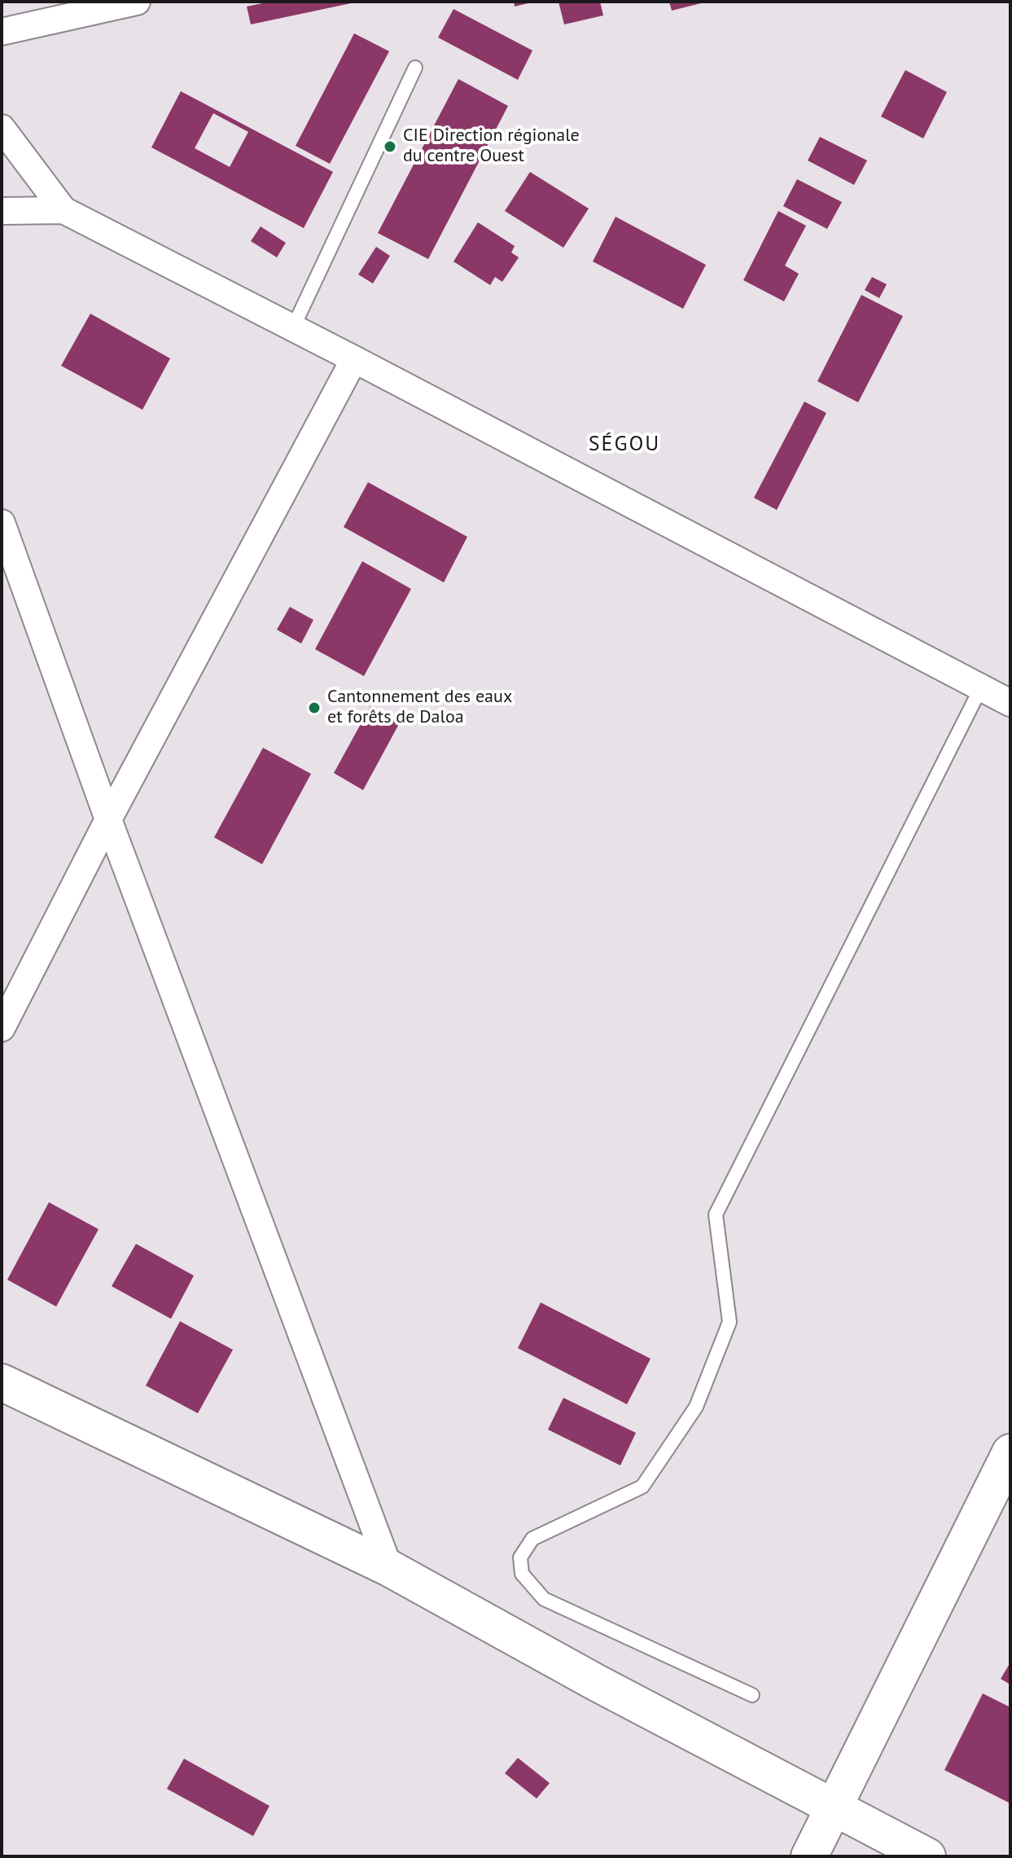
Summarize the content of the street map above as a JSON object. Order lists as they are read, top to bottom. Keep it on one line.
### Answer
{"districts":["SÉGOU"],"places":["CIE Direction régionale du centre Ouest","Cantonnement des eaux et forêts de Daloa"]}
